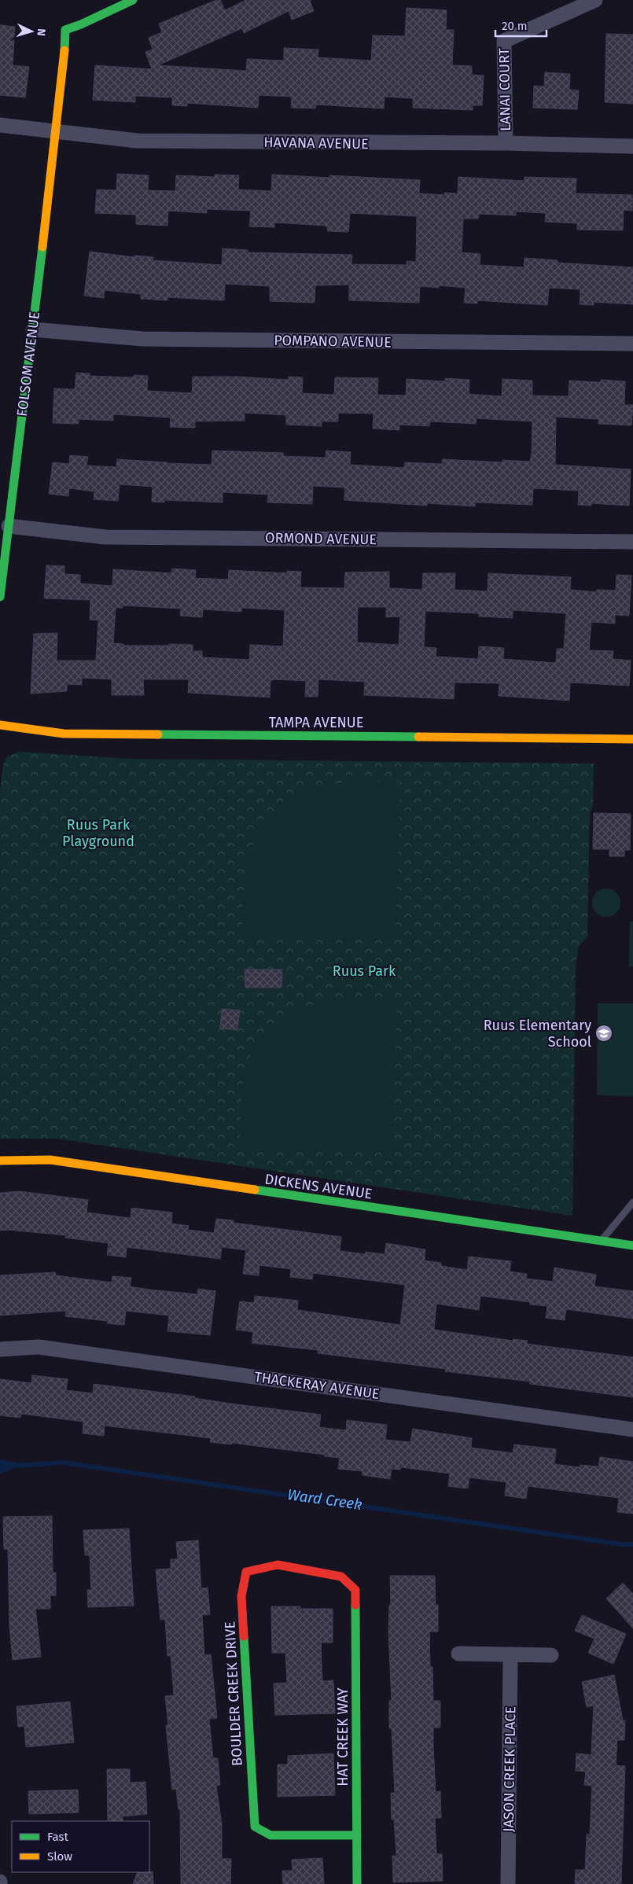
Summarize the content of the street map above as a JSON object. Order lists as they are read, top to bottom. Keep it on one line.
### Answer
{"streets":{"street":["LANAI COURT","HAVANA AVENUE","POMPANO AVENUE","FOLSOM AVENUE","ORMOND AVENUE","TAMPA AVENUE","DICKENS AVENUE","THACKERAY AVENUE","BOULDER CREEK DRIVE","HAT CREEK WAY","JASON CREEK PLACE"]},"crossings":[["LANAI COURT","HAVANA AVENUE"],["HAVANA AVENUE","FOLSOM AVENUE"],["POMPANO AVENUE","FOLSOM AVENUE"],["FOLSOM AVENUE","ORMOND AVENUE"],["BOULDER CREEK DRIVE","HAT CREEK WAY"]],"water":["Ward Creek"],"parks":["Ruus Park Playground","Ruus Park"],"places":{"school or university":["Ruus Elementary School"]},"legend":["Fast","Slow"],"scale_bar":"20 m","north":"right"}
